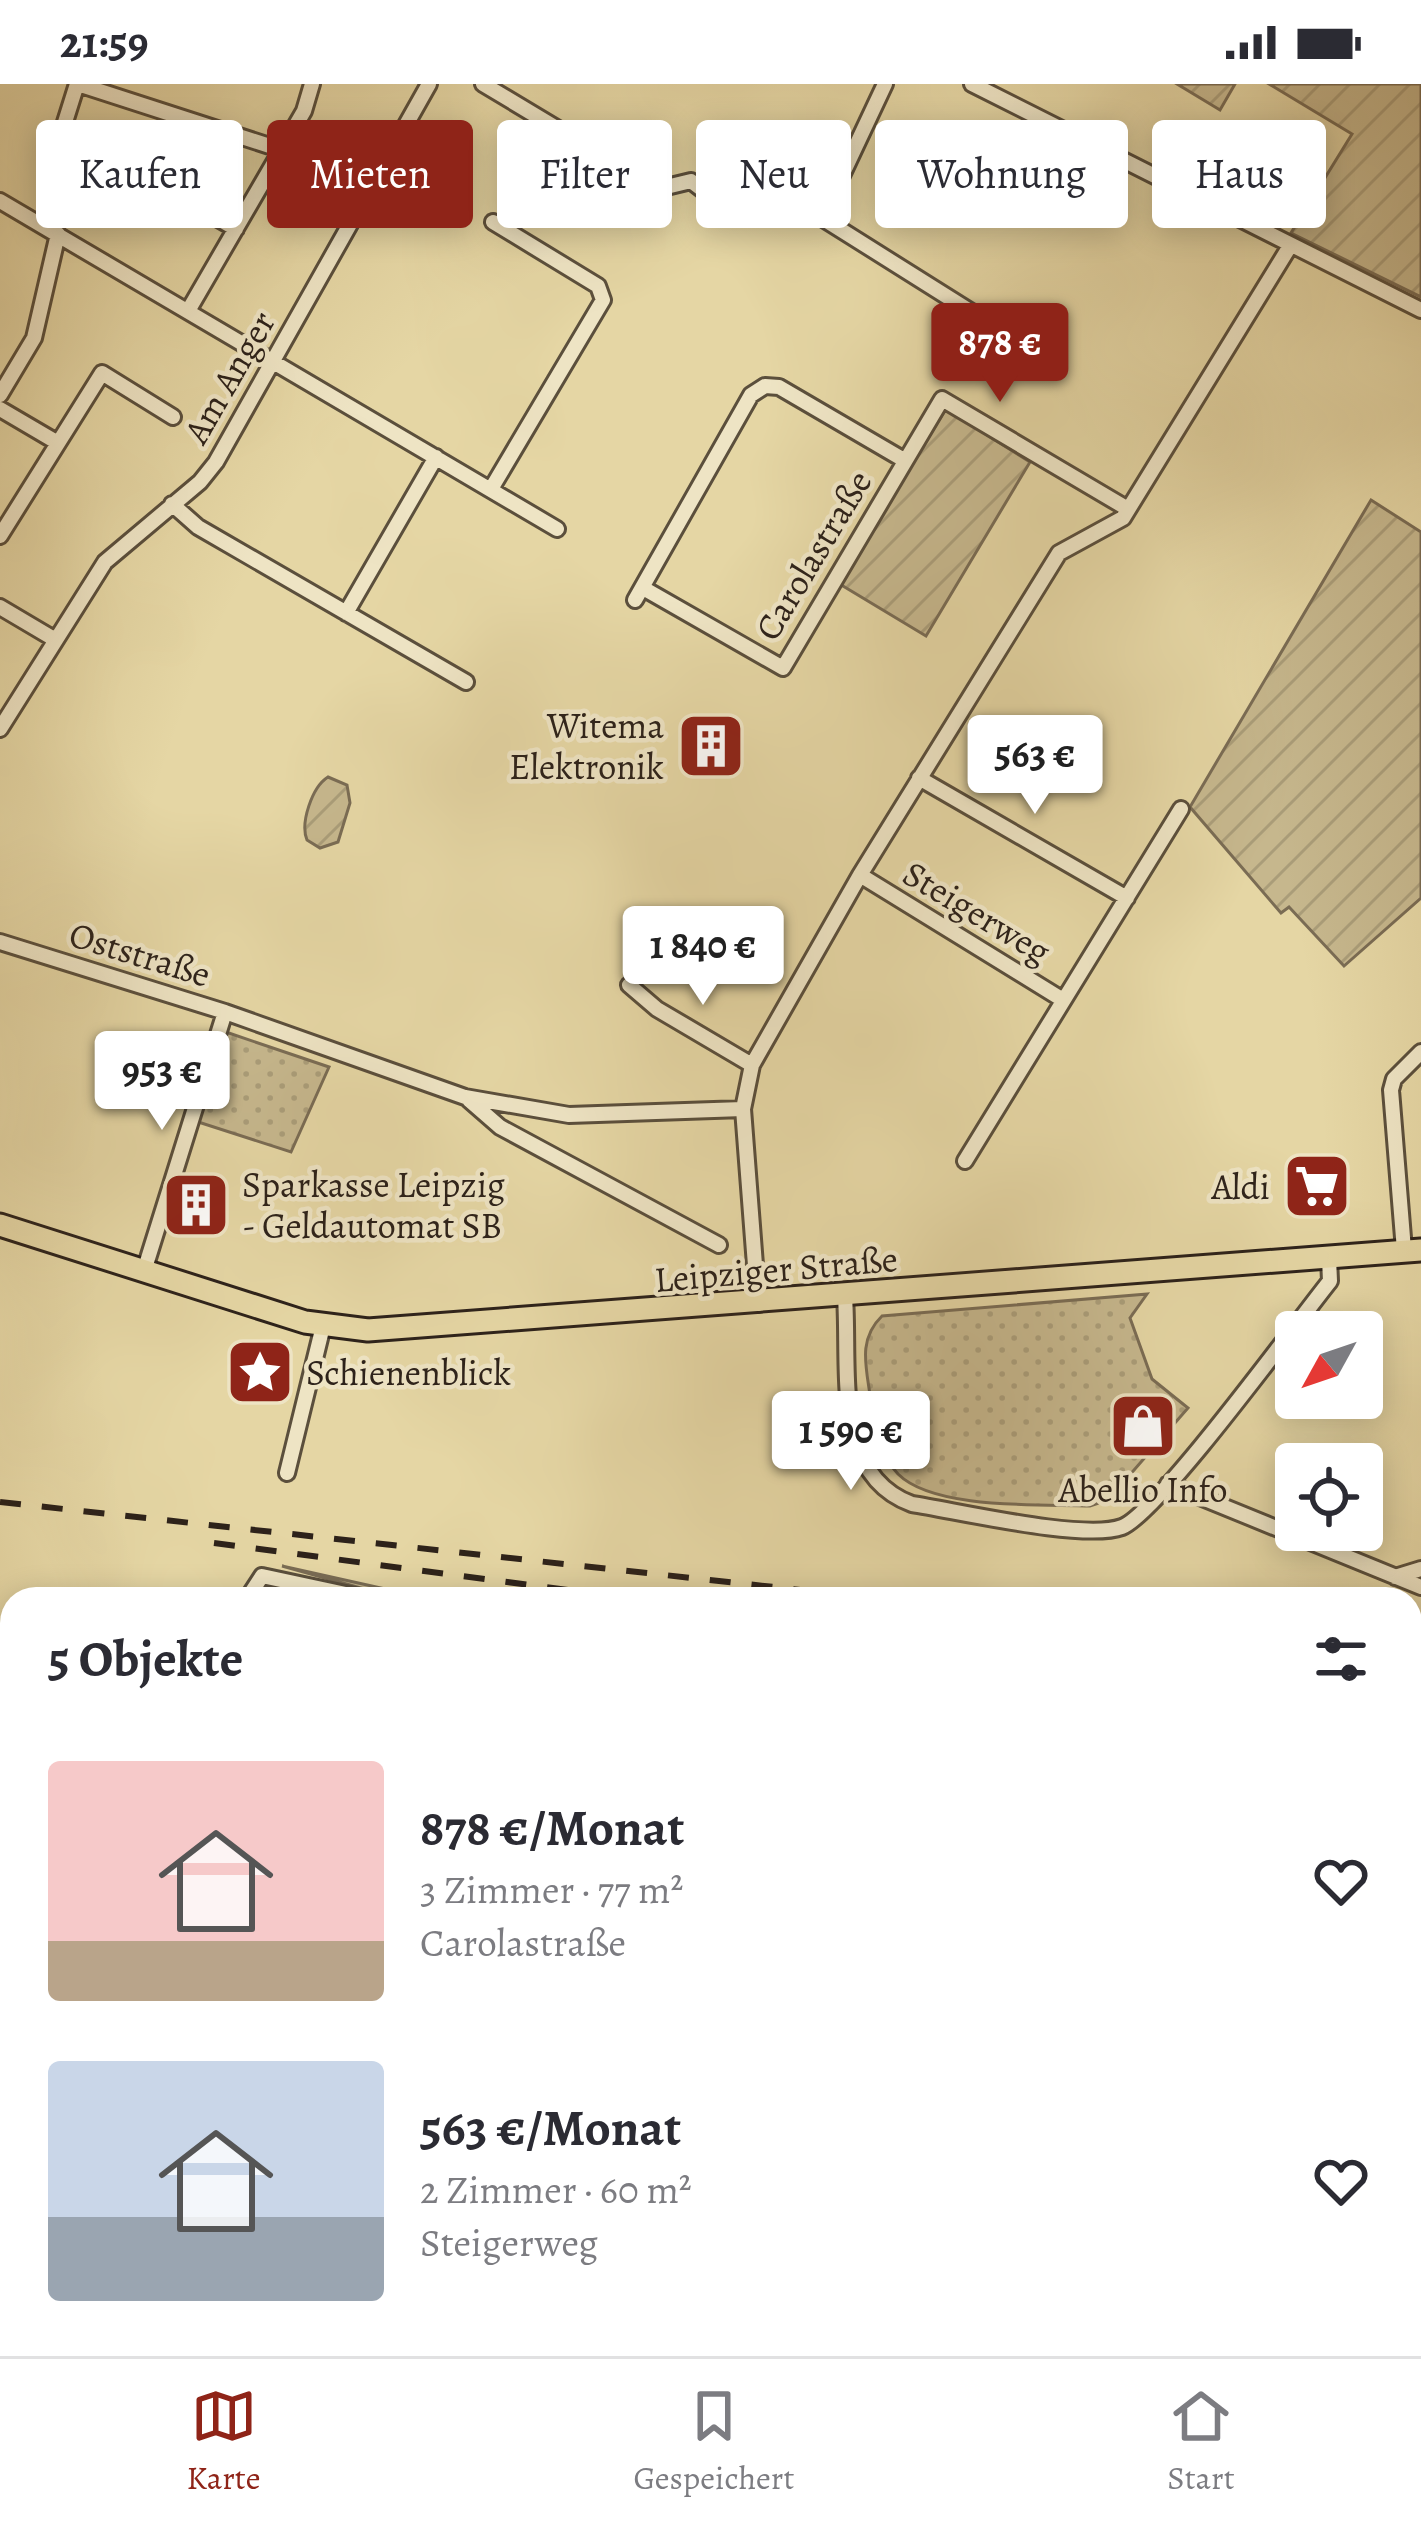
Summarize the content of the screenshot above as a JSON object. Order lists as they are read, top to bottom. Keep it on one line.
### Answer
{"streets":{"main road":["Leipziger Straße"],"street":["Am Anger","Carolastraße","Steigerweg","Oststraße"]},"places":{"building":["Witema Elektronik","Sparkasse Leipzig - Geldautomat SB"],"supermarket":["Aldi"],"place":["Schienenblick"],"shop":["Abellio Info"]},"north":"bottom left","page":{"status":"21:59","chip":["Kaufen","Mieten","Filter","Neu","Wohnung","Haus"],"price":["878 €","563 €","1 840 €","953 €","1 590 €"],"heading":"5 Objekte","list":[{"name":"878 €/Monat","note":"3 Zimmer · 77 m² · Carolastraße"},{"name":"563 €/Monat","note":"2 Zimmer · 60 m² · Steigerweg"}],"tabs":["Karte","Gespeichert","Start"]}}
